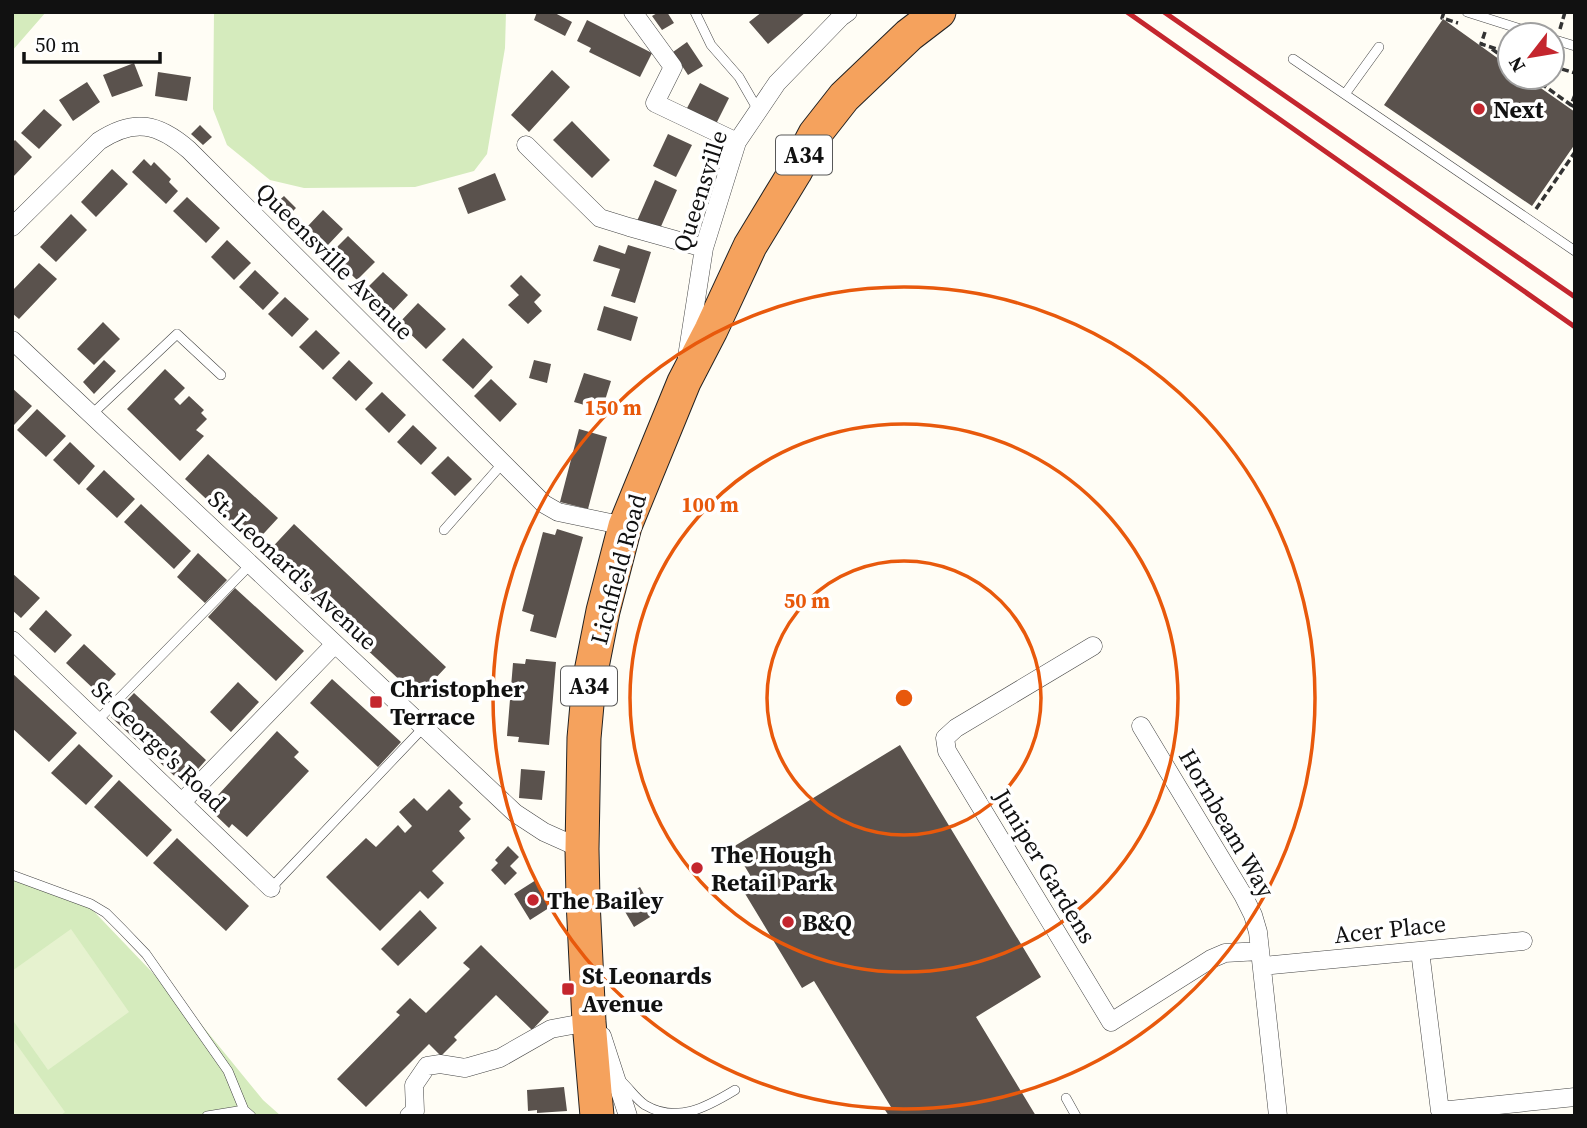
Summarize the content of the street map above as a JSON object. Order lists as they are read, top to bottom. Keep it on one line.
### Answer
{"streets":{"highway":["A34","Lichfield Road"],"street":["Queensville","Queensville Avenue","St. Leonard's Avenue","St George's Road","Hornbeam Way","Juniper Gardens","Acer Place"]},"crossings":[["Queensville","Lichfield Road"],["Queensville Avenue","Lichfield Road"],["Lichfield Road","St. Leonard's Avenue"],["Hornbeam Way","Juniper Gardens"],["Hornbeam Way","Acer Place"],["Juniper Gardens","Acer Place"]],"places":{"other":["Next","The Hough Retail Park","The Bailey","B&Q"],"transit":["Christopher Terrace","St Leonards Avenue"]},"scale_bar":"50 m","north":"bottom left","rings":["150 m","100 m","50 m"]}
